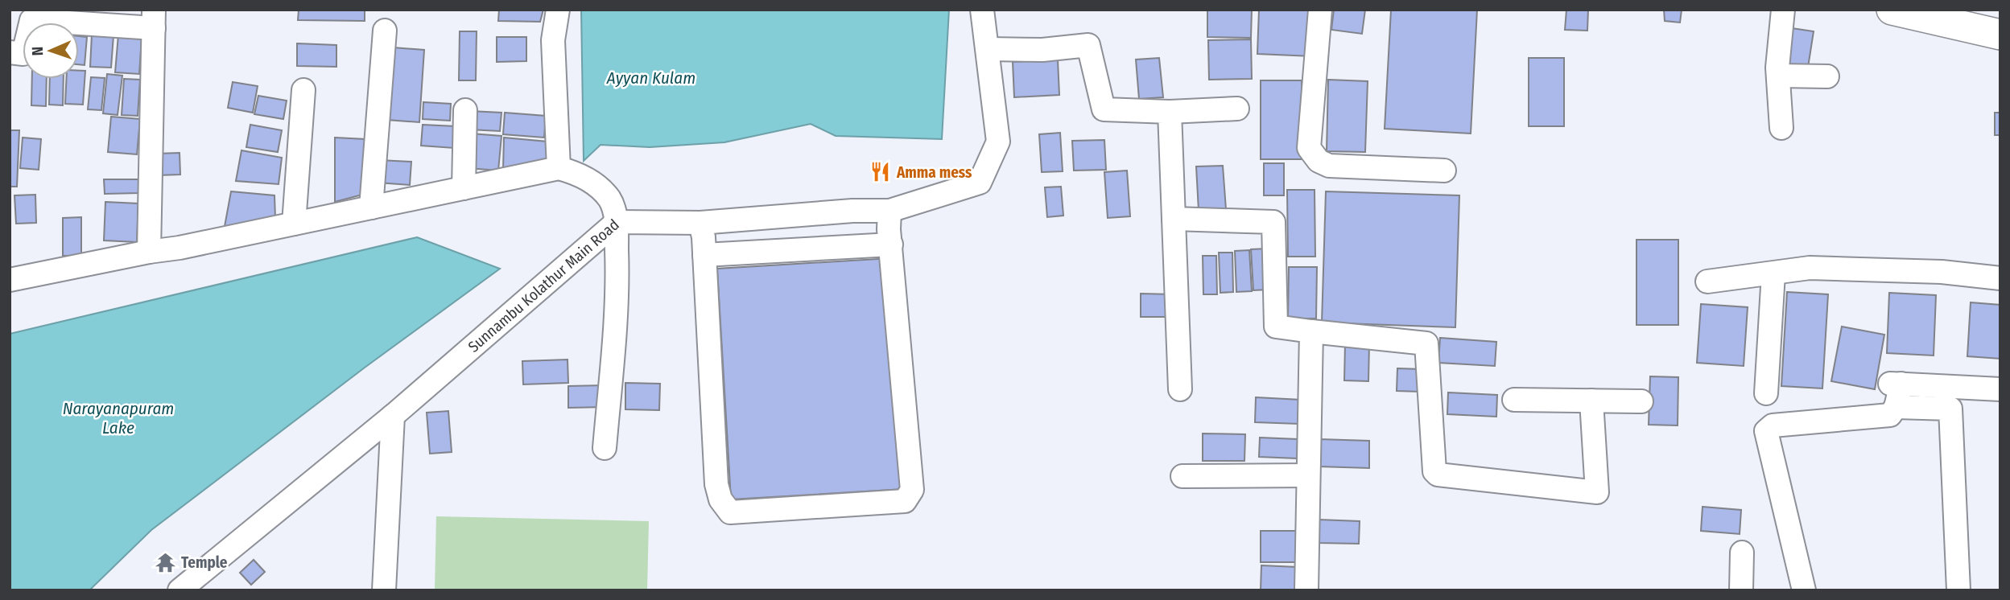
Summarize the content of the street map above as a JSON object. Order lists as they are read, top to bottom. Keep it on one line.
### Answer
{"streets":{"street":["Sunnambu Kolathur Main Road"]},"water":["Ayyan Kulam","Narayanapuram Lake"],"places":{"restaurant":["Amma mess"],"temple":["Temple"]},"north":"left"}
